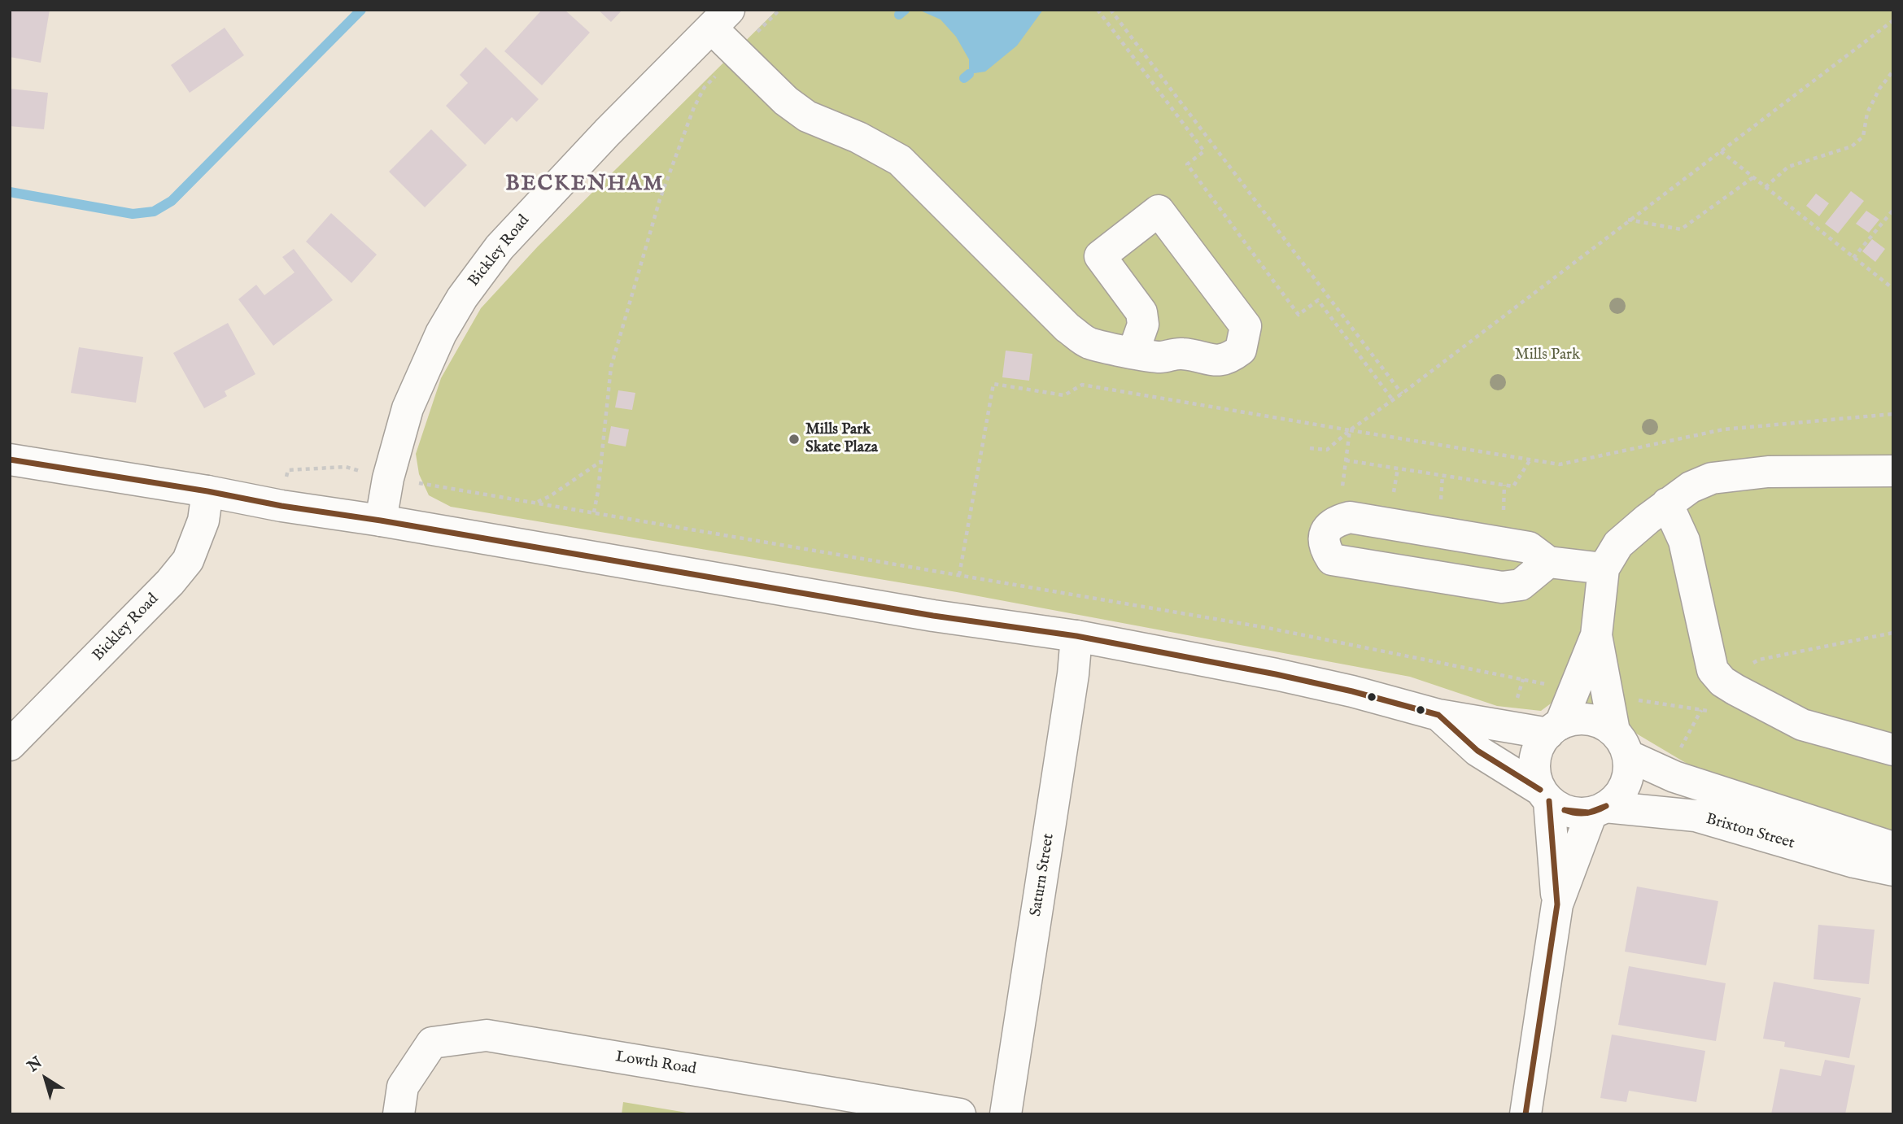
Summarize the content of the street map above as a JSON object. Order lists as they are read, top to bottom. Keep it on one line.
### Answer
{"streets":{"main road":["Bickley Road","Brixton Street","Saturn Street","Lowth Road"]},"crossings":[["Bickley Road","Brixton Street"],["Brixton Street","Saturn Street"]],"districts":["BECKENHAM"],"parks":["Mills Park"],"places":["Mills Park Skate Plaza"],"north":"top left"}
